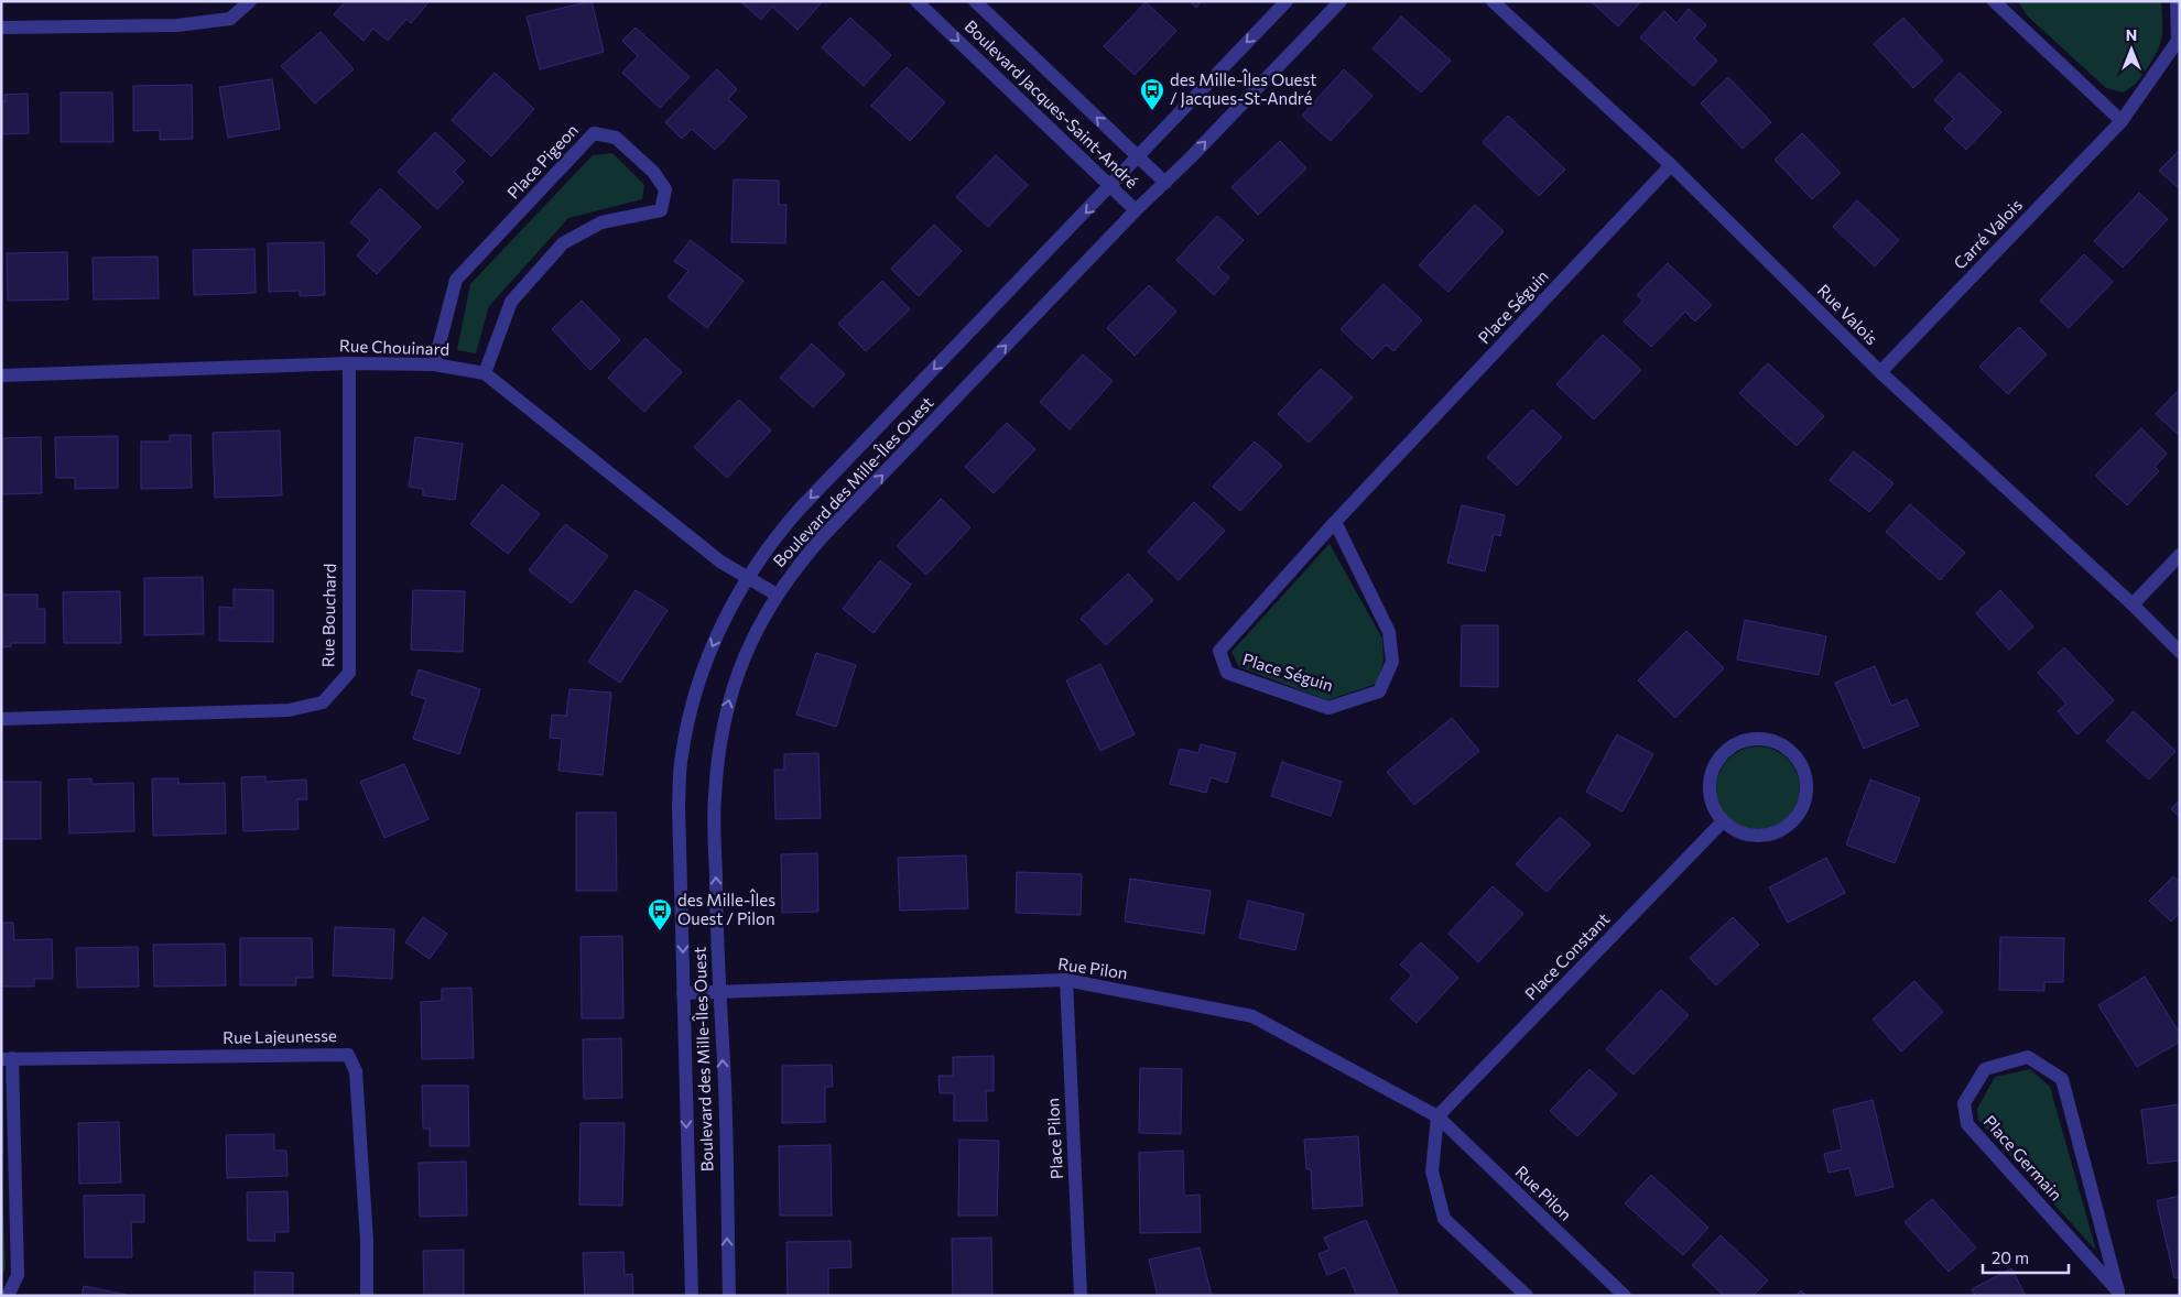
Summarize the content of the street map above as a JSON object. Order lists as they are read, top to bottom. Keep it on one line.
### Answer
{"streets":{"street":["Boulevard Jacques-Saint-André","Place Pigeon","Carré Valois","Place Séguin","Rue Valois","Rue Chouinard","Boulevard des Mille-Îles Ouest","Rue Bouchard","Place Constant","Rue Pilon","Rue Lajeunesse","Place Pilon","Place Germain"]},"crossings":[["Boulevard Jacques-Saint-André","Boulevard des Mille-Îles Ouest"],["Place Pigeon","Rue Chouinard"],["Carré Valois","Rue Valois"],["Place Séguin","Rue Valois"],["Rue Chouinard","Boulevard des Mille-Îles Ouest"],["Rue Chouinard","Rue Bouchard"],["Boulevard des Mille-Îles Ouest","Rue Pilon"],["Place Constant","Rue Pilon"],["Rue Pilon","Place Pilon"]],"places":{"bus stop":["des Mille-Îles Ouest / Jacques-St-André","des Mille-Îles Ouest / Pilon"]},"scale_bar":"20 m","north":"top"}
